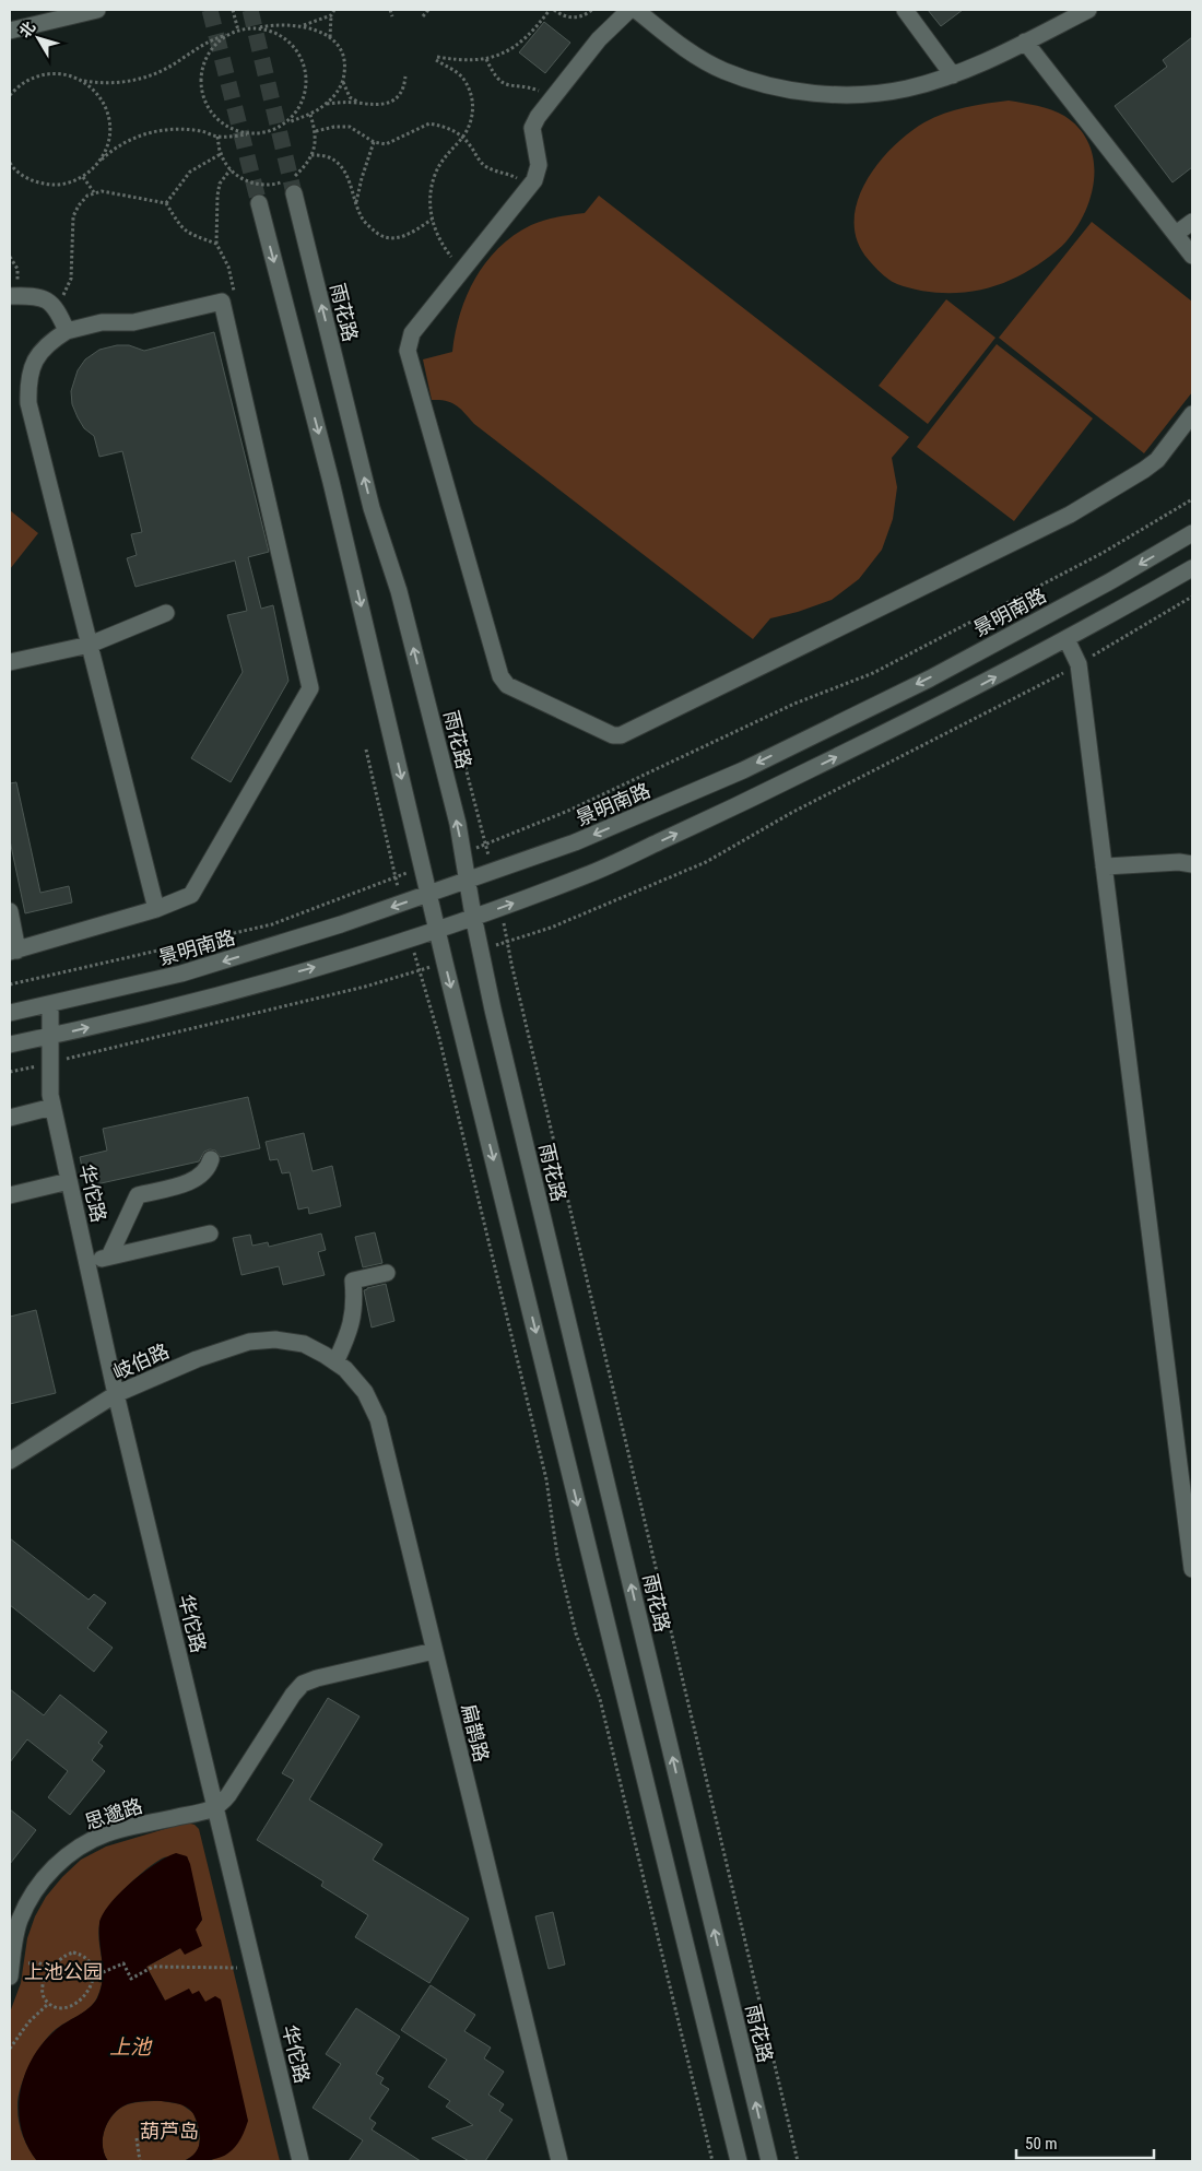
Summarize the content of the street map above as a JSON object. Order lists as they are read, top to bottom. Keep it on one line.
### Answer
{"streets":{"street":["雨花路","景明南路","华佗路","岐伯路","扁鹊路","思邈路"]},"crossings":[["雨花路","景明南路"],["景明南路","华佗路"],["华佗路","岐伯路"],["华佗路","思邈路"],["岐伯路","扁鹊路"]],"water":["上池"],"parks":["上池公园","葫芦岛"],"scale_bar":"50 m","north":"top left"}
